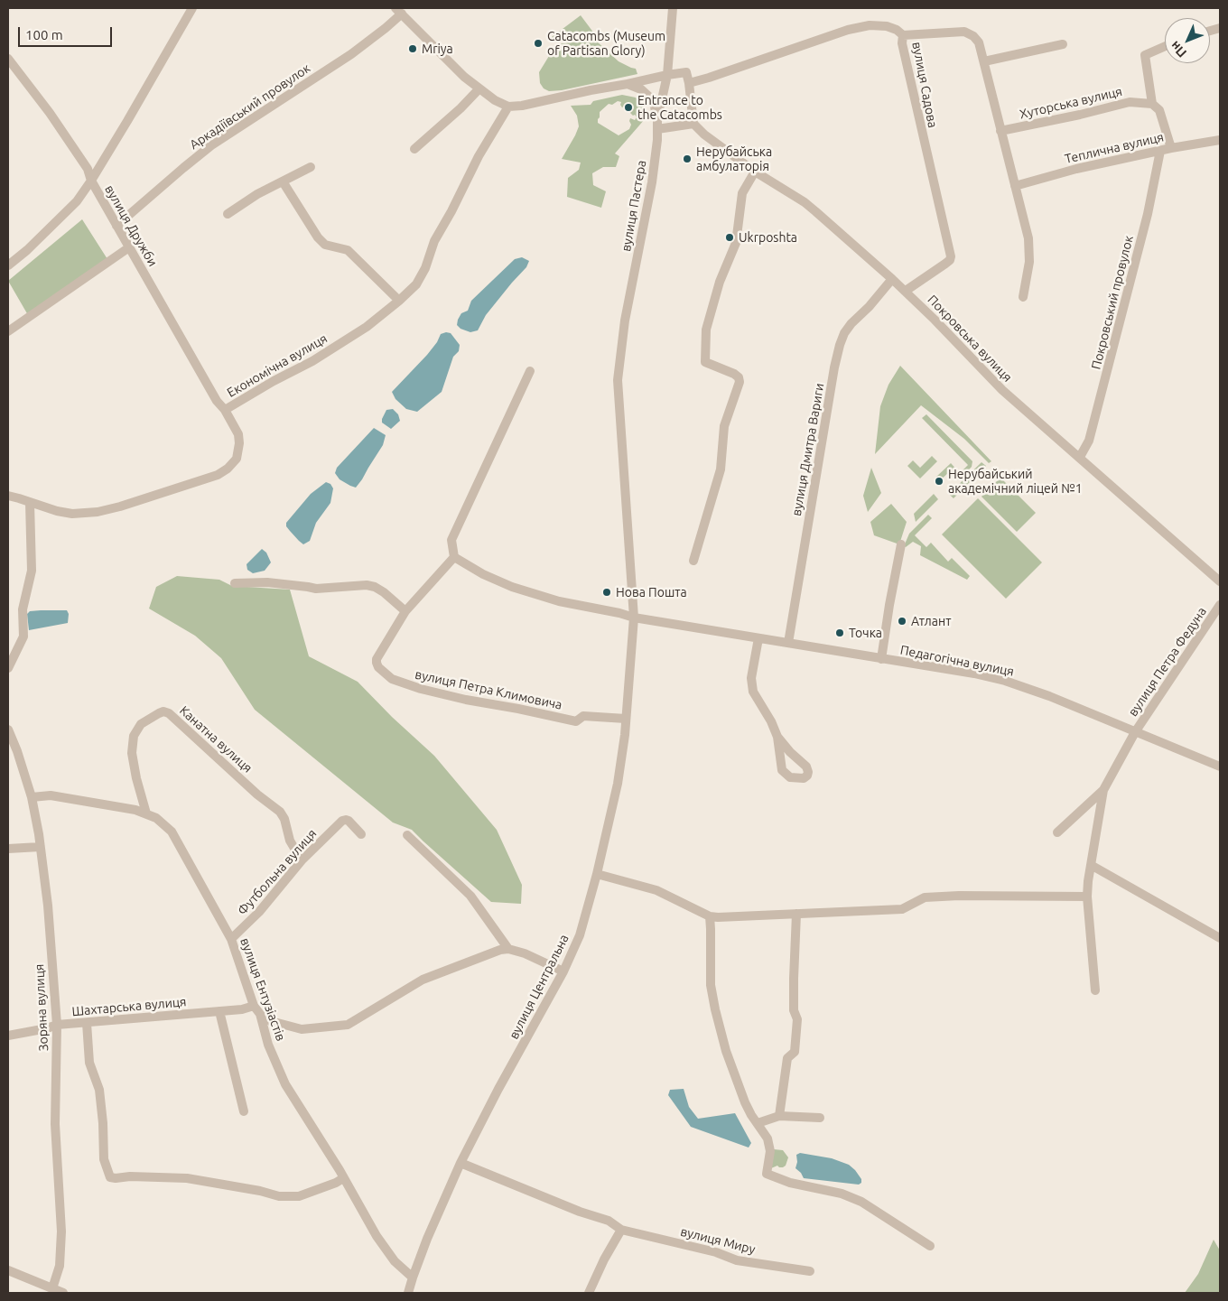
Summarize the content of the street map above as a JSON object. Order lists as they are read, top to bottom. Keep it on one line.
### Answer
{"streets":{"street":["вулиця Садова","Хуторська вулиця","Аркадіївський провулок","Теплична вулиця","вулиця Пастера","вулиця Дружби","Покровський провулок","Покровська вулиця","Економічна вулиця","вулиця Дмитра Вариги","Педагогічна вулиця","вулиця Петра Федуна","вулиця Петра Климовича","Канатна вулиця","Футбольна вулиця","вулиця Центральна","вулиця Ентузіастів","Шахтарська вулиця","Зоряна вулиця","вулиця Миру"]},"crossings":[["вулиця Садова","Хуторська вулиця"],["вулиця Садова","Теплична вулиця"],["вулиця Садова","Покровська вулиця"],["Аркадіївський провулок","вулиця Дружби"],["Теплична вулиця","Покровський провулок"],["вулиця Пастера","Педагогічна вулиця"],["вулиця Пастера","вулиця Центральна"],["вулиця Дружби","Економічна вулиця"],["Покровський провулок","Покровська вулиця"],["Покровська вулиця","вулиця Дмитра Вариги"],["вулиця Дмитра Вариги","Педагогічна вулиця"],["Педагогічна вулиця","вулиця Петра Федуна"],["Педагогічна вулиця","вулиця Центральна"],["вулиця Петра Климовича","вулиця Центральна"],["Канатна вулиця","Футбольна вулиця"],["Канатна вулиця","вулиця Ентузіастів"],["Футбольна вулиця","вулиця Ентузіастів"],["вулиця Центральна","вулиця Ентузіастів"],["вулиця Центральна","вулиця Миру"],["вулиця Ентузіастів","Шахтарська вулиця"],["вулиця Ентузіастів","Зоряна вулиця"],["Шахтарська вулиця","Зоряна вулиця"]],"places":["Catacombs (Museum of Partisan Glory)","Mriya","Entrance to the Catacombs","Нерубайська амбулаторія","Ukrposhta","Нерубайський академічний ліцей №1","Нова Пошта","Атлант","Точка"],"scale_bar":"100 m","north":"bottom left"}
